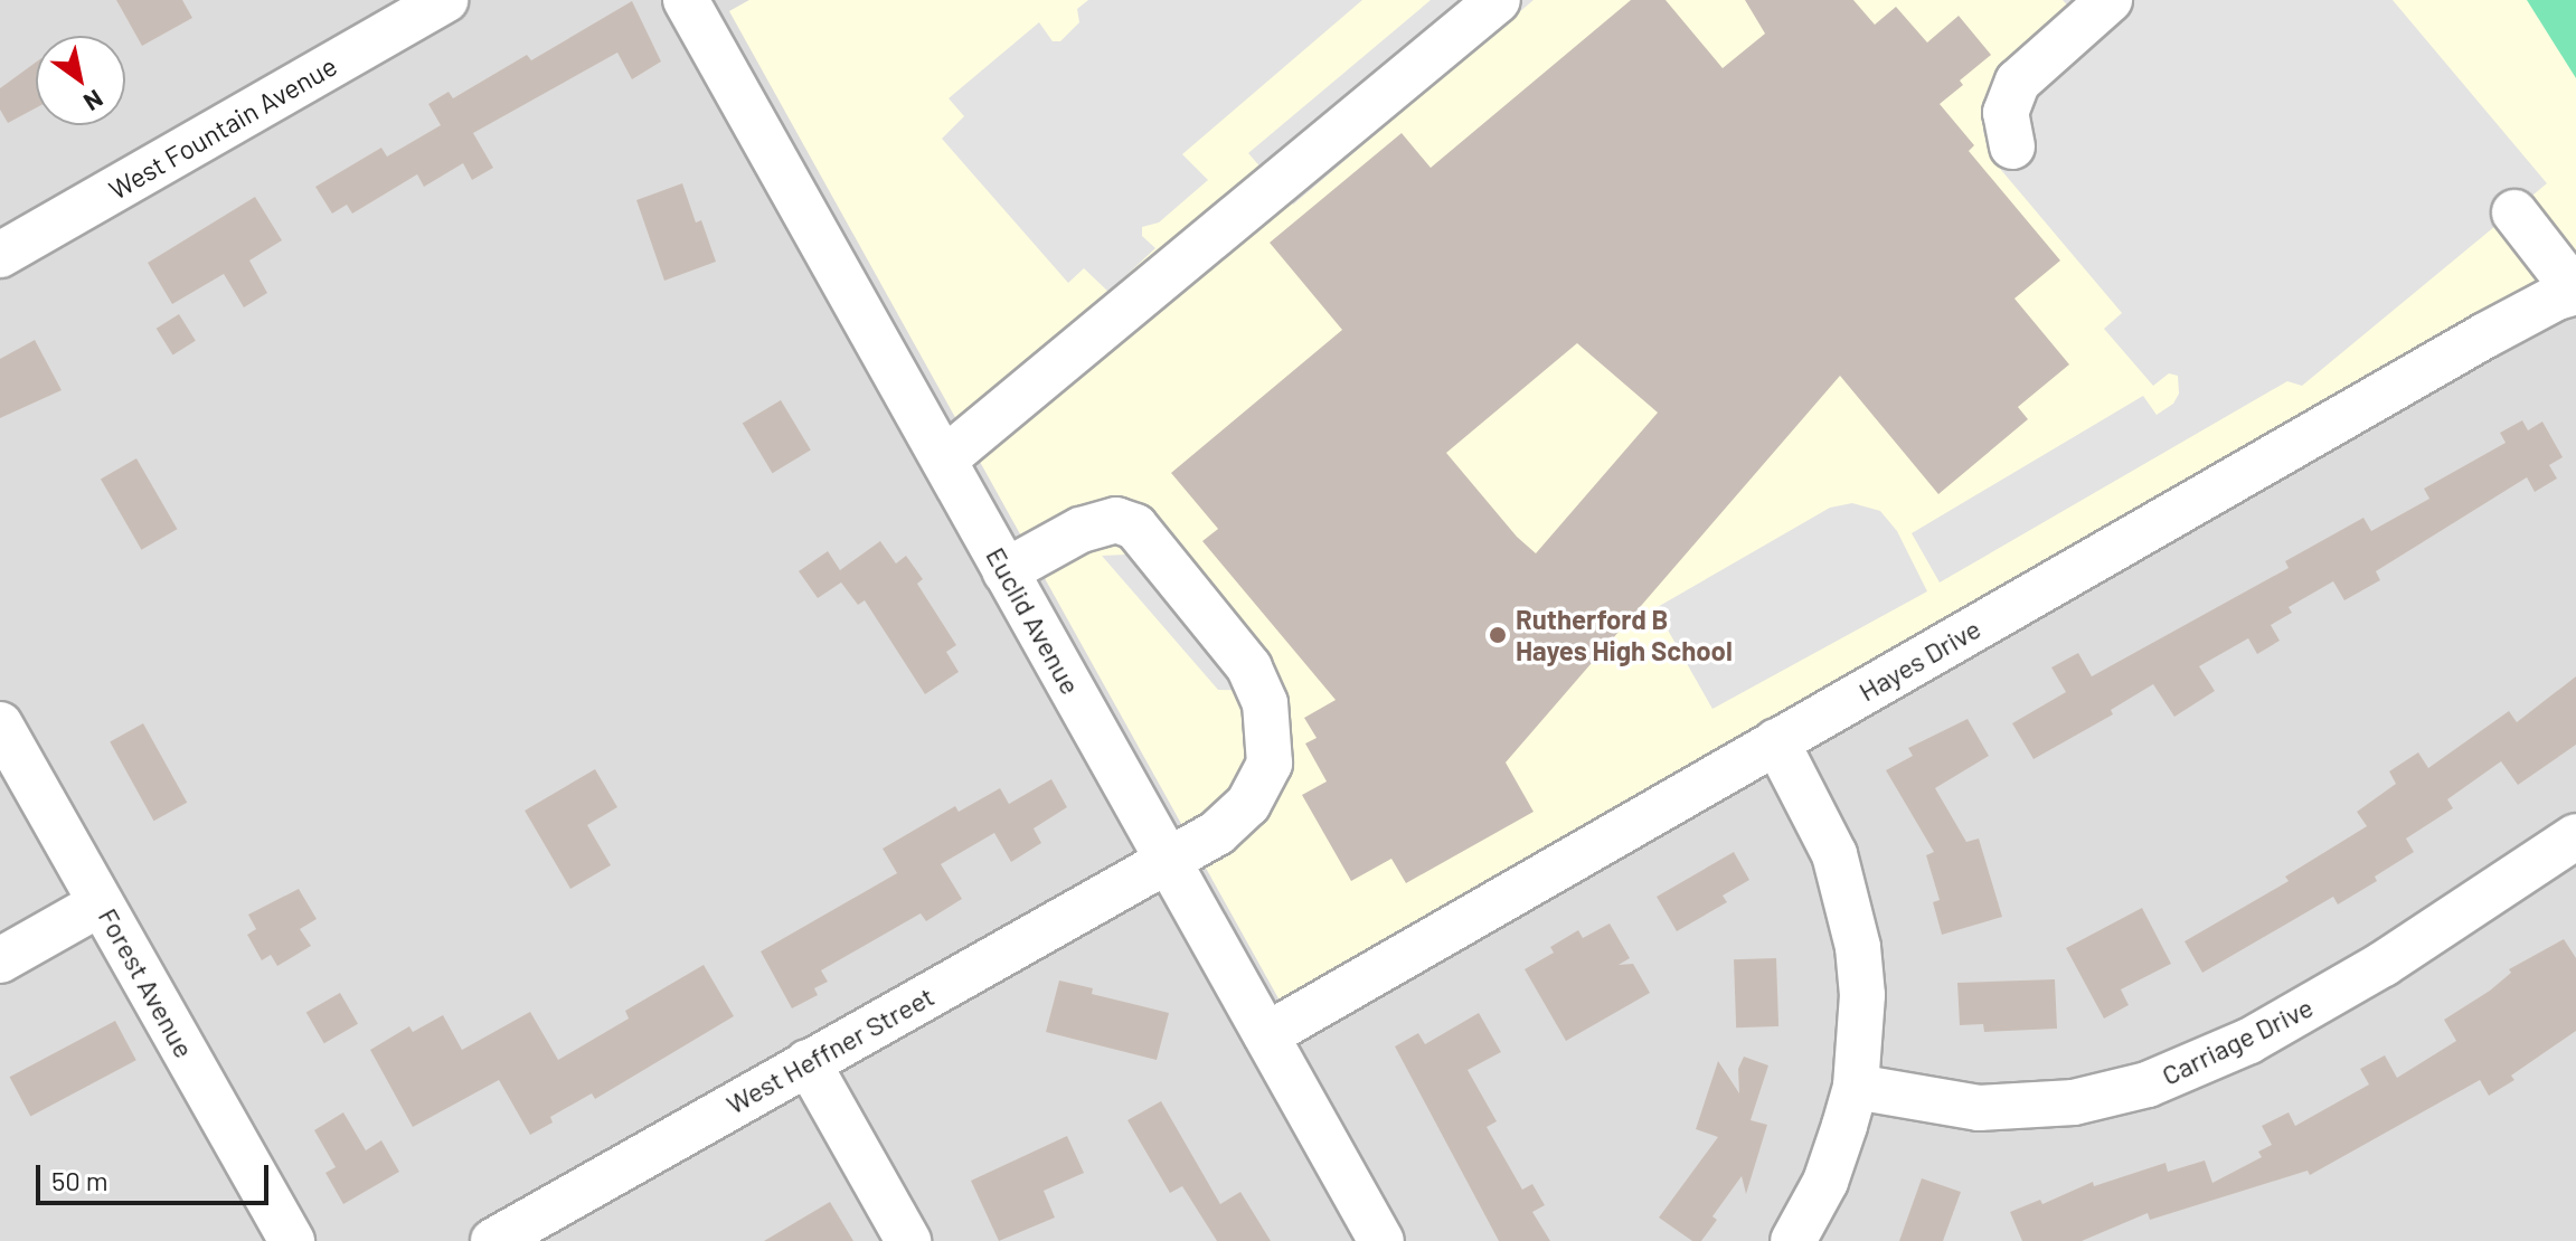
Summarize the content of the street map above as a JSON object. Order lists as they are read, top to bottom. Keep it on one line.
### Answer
{"streets":{"street":["West Fountain Avenue","Euclid Avenue","Hayes Drive","Forest Avenue","Carriage Drive","West Heffner Street"]},"crossings":[["Euclid Avenue","Hayes Drive"],["Euclid Avenue","West Heffner Street"]],"places":["Rutherford B Hayes High School"],"scale_bar":"50 m","north":"bottom right"}
